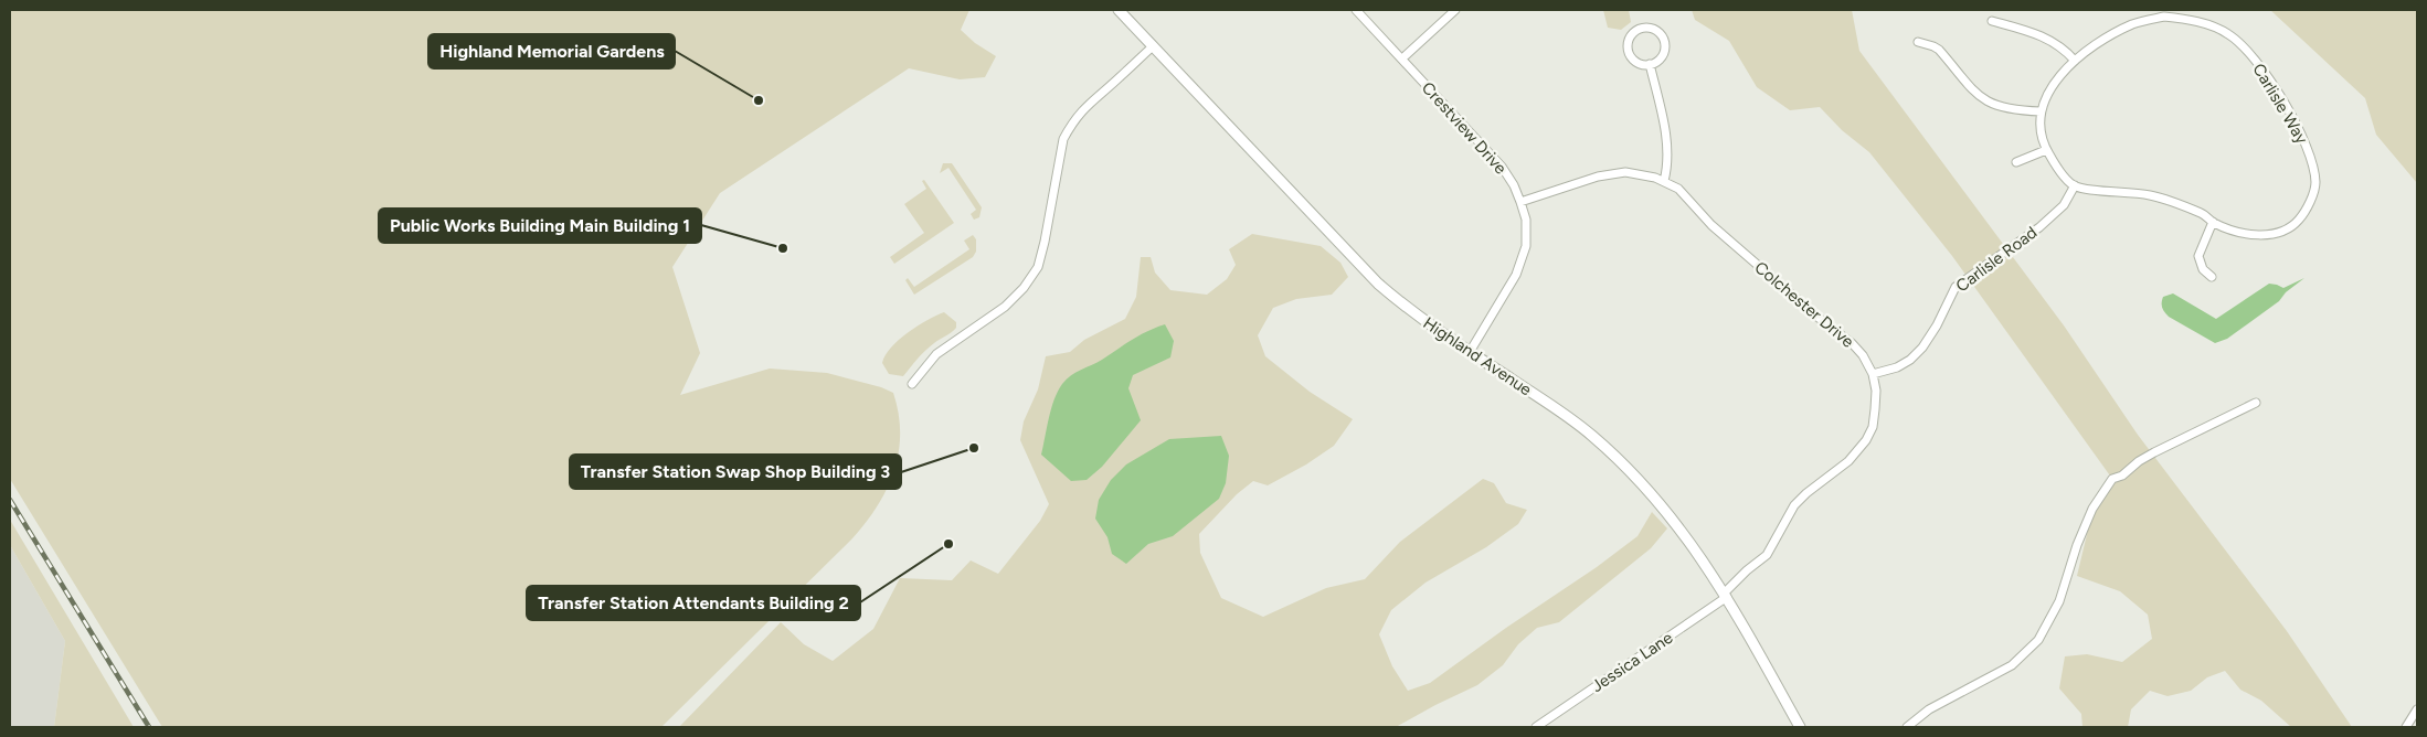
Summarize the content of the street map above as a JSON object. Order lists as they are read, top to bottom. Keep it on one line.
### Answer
{"streets":{"street":["Carlisle Way","Crestview Drive","Carlisle Road","Colchester Drive","Highland Avenue","Jessica Lane"]},"crossings":[["Carlisle Way","Carlisle Road"],["Crestview Drive","Colchester Drive"],["Crestview Drive","Highland Avenue"],["Carlisle Road","Colchester Drive"],["Colchester Drive","Jessica Lane"],["Highland Avenue","Jessica Lane"]],"places":["Highland Memorial Gardens","Public Works Building Main Building 1","Transfer Station Swap Shop Building 3","Transfer Station Attendants Building 2"]}
